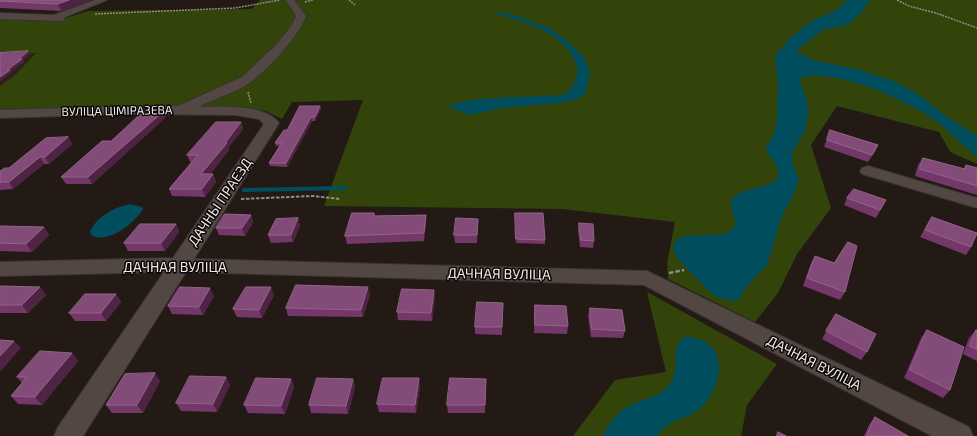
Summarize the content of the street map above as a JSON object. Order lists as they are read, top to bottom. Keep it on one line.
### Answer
{"streets":{"street":["ВУЛІЦА ЦІМІРАЗЕВА","ДАЧНЫ ПРАЕЗД","ДАЧНАЯ ВУЛІЦА"]},"crossings":[["ВУЛІЦА ЦІМІРАЗЕВА","ДАЧНЫ ПРАЕЗД"],["ДАЧНЫ ПРАЕЗД","ДАЧНАЯ ВУЛІЦА"]]}
